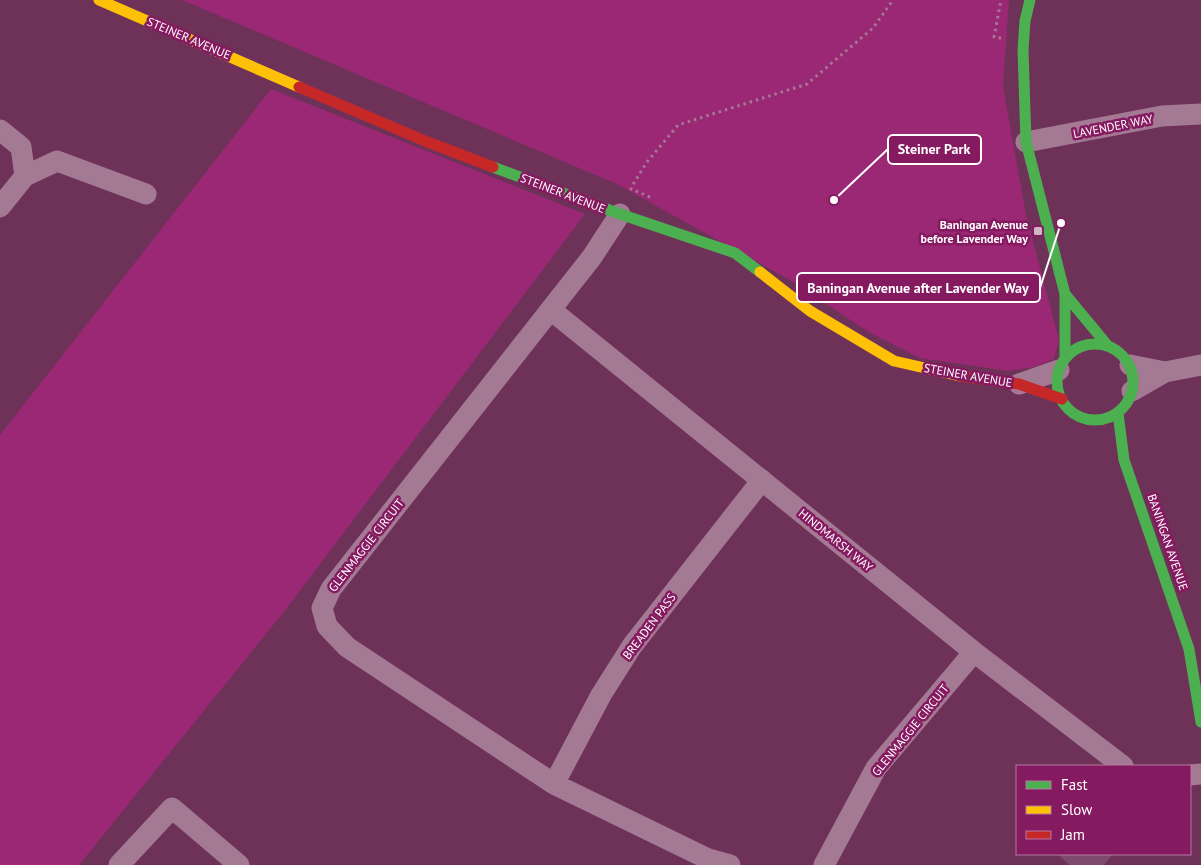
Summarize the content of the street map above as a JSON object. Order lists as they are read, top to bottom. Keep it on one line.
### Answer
{"streets":{"street":["STEINER AVENUE","LAVENDER WAY","HINDMARSH WAY","BANINGAN AVENUE","GLENMAGGIE CIRCUIT","BREADEN PASS"]},"crossings":[["STEINER AVENUE","BANINGAN AVENUE"],["STEINER AVENUE","GLENMAGGIE CIRCUIT"],["HINDMARSH WAY","GLENMAGGIE CIRCUIT"],["HINDMARSH WAY","BREADEN PASS"],["GLENMAGGIE CIRCUIT","BREADEN PASS"]],"places":{"other":["Steiner Park","Baningan Avenue after Lavender Way"],"transit":["Baningan Avenue before Lavender Way"]},"legend":["Fast","Slow","Jam"]}
